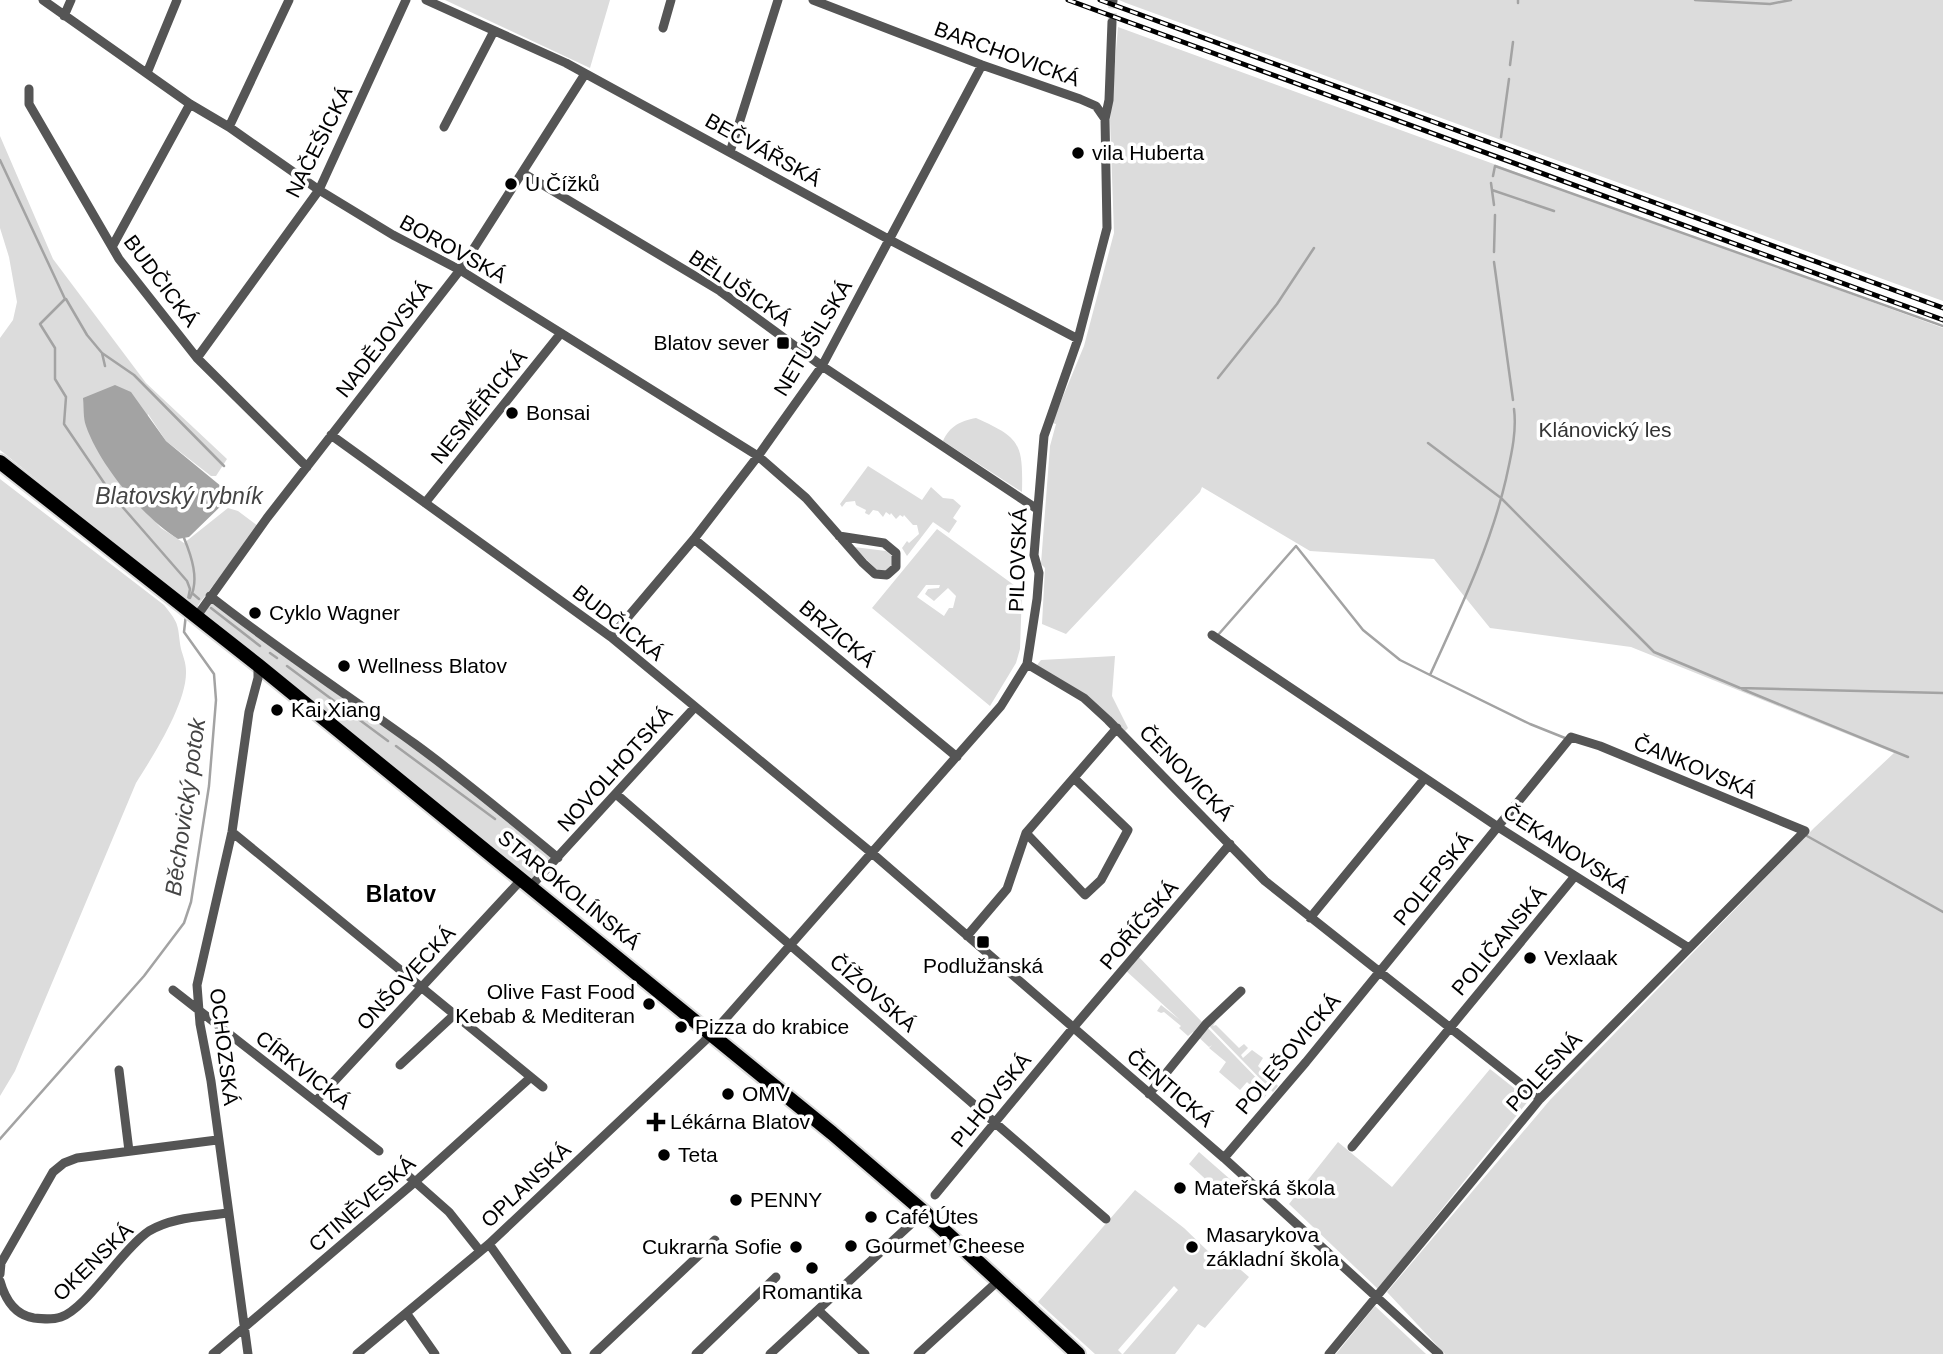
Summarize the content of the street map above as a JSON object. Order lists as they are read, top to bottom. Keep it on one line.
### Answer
{"streets":{"main road":["STAROKOLÍNSKÁ"],"street":["BARCHOVICKÁ","NAČEŠICKÁ","BEČVÁŘSKÁ","BOROVSKÁ","BUDČICKÁ","BĚLUŠICKÁ","NETUŠILSKÁ","NADĚJOVSKÁ","NESMĚŘICKÁ","PILOVSKÁ","BRZICKÁ","ČANKOVSKÁ","NOVOLHOTSKÁ","ČENOVICKÁ","ČEKANOVSKÁ","POLEPSKÁ","POŘÍČSKÁ","POLIČANSKÁ","ONŠOVECKÁ","ČÍŽOVSKÁ","OCHOZSKÁ","POLEŠOVICKÁ","CÍRKVICKÁ","POLESNÁ","ČENTICKÁ","PLHOVSKÁ","OPLANSKÁ","CTINĚVESKÁ","OKENSKÁ"]},"crossings":[["BARCHOVICKÁ","NETUŠILSKÁ"],["BARCHOVICKÁ","PILOVSKÁ"],["NAČEŠICKÁ","BOROVSKÁ"],["NAČEŠICKÁ","BUDČICKÁ"],["BEČVÁŘSKÁ","NETUŠILSKÁ"],["BEČVÁŘSKÁ","NADĚJOVSKÁ"],["BEČVÁŘSKÁ","PILOVSKÁ"],["BOROVSKÁ","NETUŠILSKÁ"],["BOROVSKÁ","NADĚJOVSKÁ"],["BOROVSKÁ","NESMĚŘICKÁ"],["BUDČICKÁ","NETUŠILSKÁ"],["BUDČICKÁ","NADĚJOVSKÁ"],["BUDČICKÁ","NESMĚŘICKÁ"],["BUDČICKÁ","PILOVSKÁ"],["BUDČICKÁ","NOVOLHOTSKÁ"],["BUDČICKÁ","ČENTICKÁ"],["BĚLUŠICKÁ","NETUŠILSKÁ"],["BĚLUŠICKÁ","NADĚJOVSKÁ"],["BĚLUŠICKÁ","PILOVSKÁ"],["NETUŠILSKÁ","BRZICKÁ"],["NADĚJOVSKÁ","STAROKOLÍNSKÁ"],["PILOVSKÁ","BRZICKÁ"],["PILOVSKÁ","ČENOVICKÁ"],["PILOVSKÁ","STAROKOLÍNSKÁ"],["PILOVSKÁ","ČÍŽOVSKÁ"],["PILOVSKÁ","ČENTICKÁ"],["PILOVSKÁ","OPLANSKÁ"],["ČANKOVSKÁ","POLEPSKÁ"],["ČANKOVSKÁ","POLESNÁ"],["NOVOLHOTSKÁ","STAROKOLÍNSKÁ"],["NOVOLHOTSKÁ","ONŠOVECKÁ"],["NOVOLHOTSKÁ","ČÍŽOVSKÁ"],["ČENOVICKÁ","POLEPSKÁ"],["ČENOVICKÁ","POŘÍČSKÁ"],["ČENOVICKÁ","POLIČANSKÁ"],["ČENOVICKÁ","POLEŠOVICKÁ"],["ČENOVICKÁ","POLESNÁ"],["ČEKANOVSKÁ","POLEPSKÁ"],["ČEKANOVSKÁ","POLIČANSKÁ"],["ČEKANOVSKÁ","POLESNÁ"],["POLEPSKÁ","POLEŠOVICKÁ"],["STAROKOLÍNSKÁ","ONŠOVECKÁ"],["STAROKOLÍNSKÁ","OCHOZSKÁ"],["STAROKOLÍNSKÁ","OPLANSKÁ"],["POŘÍČSKÁ","ČENTICKÁ"],["POŘÍČSKÁ","PLHOVSKÁ"],["ONŠOVECKÁ","CÍRKVICKÁ"],["ČÍŽOVSKÁ","PLHOVSKÁ"],["OCHOZSKÁ","CÍRKVICKÁ"],["OCHOZSKÁ","CTINĚVESKÁ"],["OCHOZSKÁ","OKENSKÁ"],["POLEŠOVICKÁ","ČENTICKÁ"],["POLESNÁ","ČENTICKÁ"],["ČENTICKÁ","PLHOVSKÁ"]],"districts":["Blatov"],"water":["Blatovský rybník","Běchovický potok"],"parks":["Klánovický les"],"places":{"other":["vila Huberta","U Čížků","Bonsai","Cyklo Wagner","Wellness Blatov","Kai Xiang","Vexlaak","Olive Fast Food Kebab & Mediteran","Pizza do krabice","OMV","Teta","Mateřská škola","PENNY","Café Útes","Gourmet Cheese","Cukrarna Sofie","Masarykova základní škola","Romantika"],"transit":["Blatov sever","Podlužanská"],"health":["Lékárna Blatov"]}}
